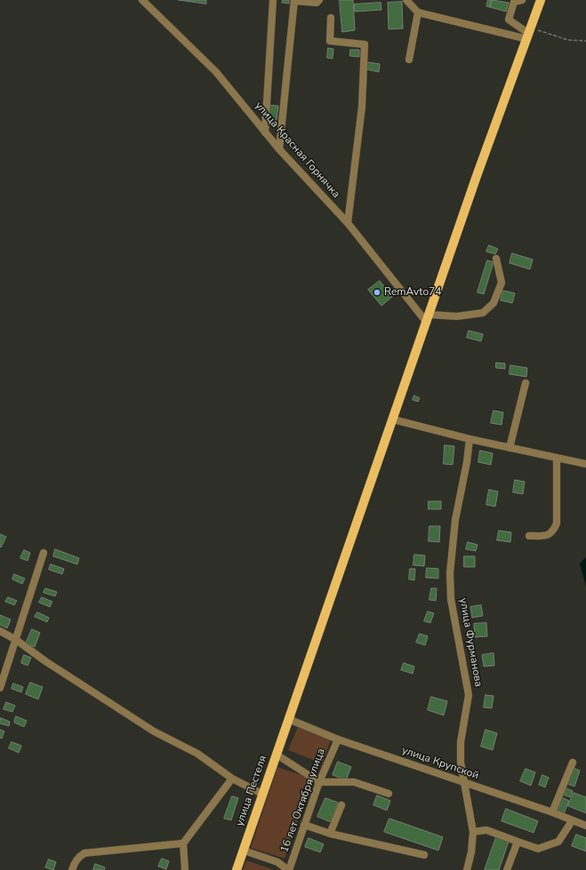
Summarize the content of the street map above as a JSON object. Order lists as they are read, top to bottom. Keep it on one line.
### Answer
{"streets":{"main road":["улица Пестеля"],"street":["улица Красная Горнячка","улица Фурманова","улица Крупской","16 лет Октября улица"]},"crossings":[["улица Красная Горнячка","улица Пестеля"],["улица Фурманова","улица Крупской"],["улица Крупской","улица Пестеля"],["улица Крупской","16 лет Октября улица"]],"places":["RemAvto74"]}
